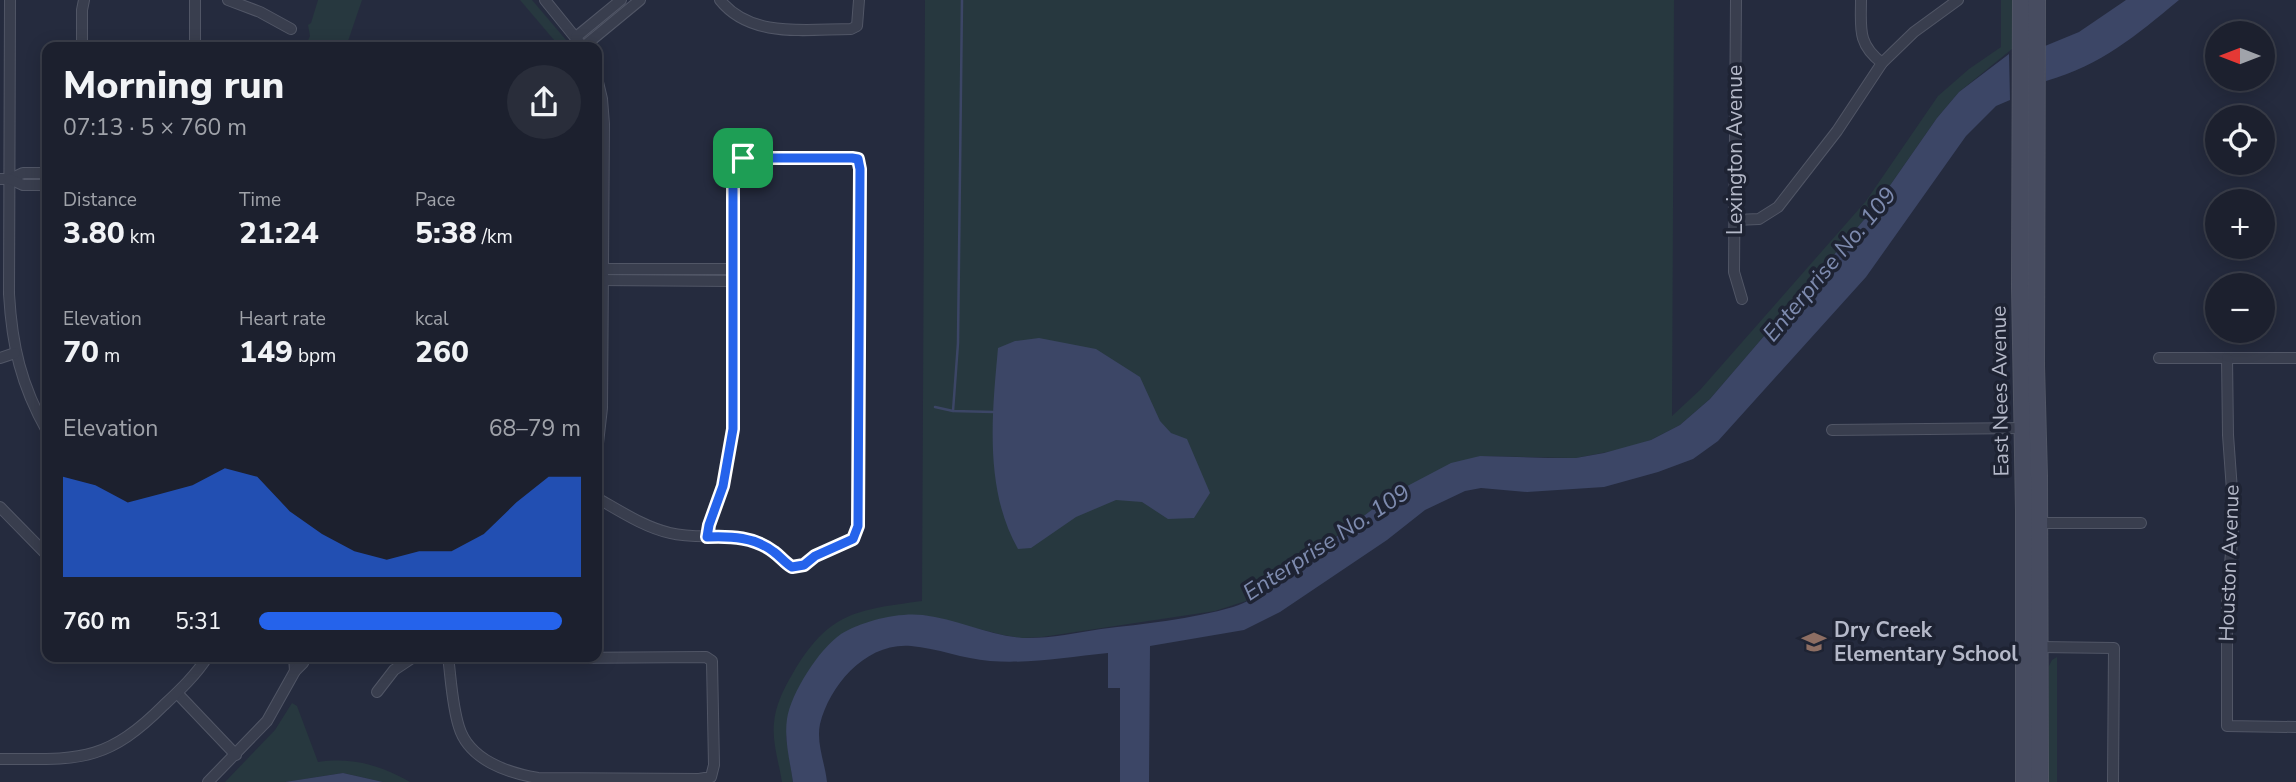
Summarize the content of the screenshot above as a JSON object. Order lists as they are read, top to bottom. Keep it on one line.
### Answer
{"streets":{"main road":["East Nees Avenue"],"street":["Lexington Avenue","Houston Avenue"]},"water":["Enterprise No. 109"],"places":{"school or university":["Dry Creek Elementary School"]},"north":"left","page":{"map_buttons":["+","−"],"heading":["Morning run","07:13 · 5 × 760 m"],"stats":[["Distance","3.80 km"],["Time","21:24"],["Pace","5:38 /km"],["Elevation","70 m"],["Heart rate","149 bpm"],["kcal","260"]],"chart":["Elevation","68–79 m"],"list":[{"name":"760 m","note":"5:31"}]}}
